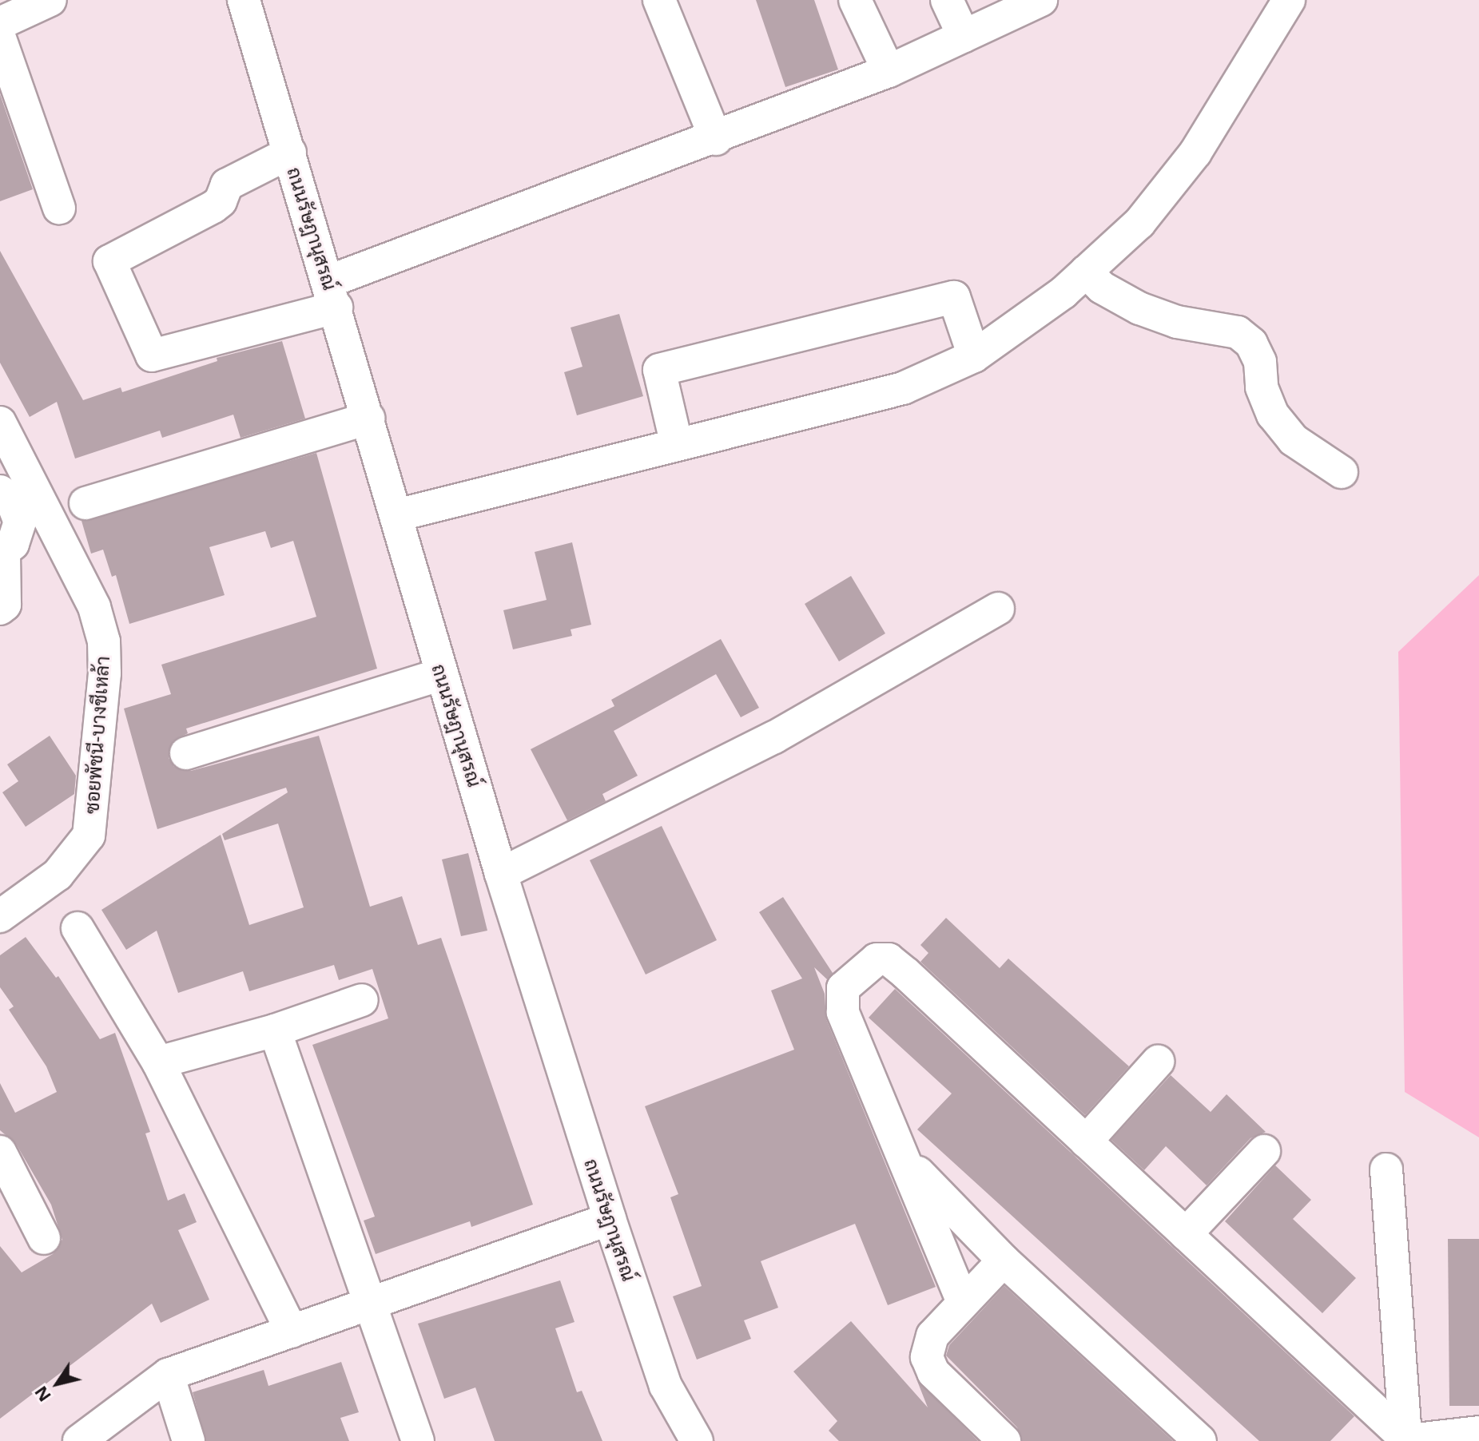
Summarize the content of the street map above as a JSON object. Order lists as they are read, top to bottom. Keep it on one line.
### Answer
{"streets":{"street":["ถนนรัษฎานุสรณ์","ซอยพัชนี-บางชีเหล้า"]},"north":"bottom left"}
